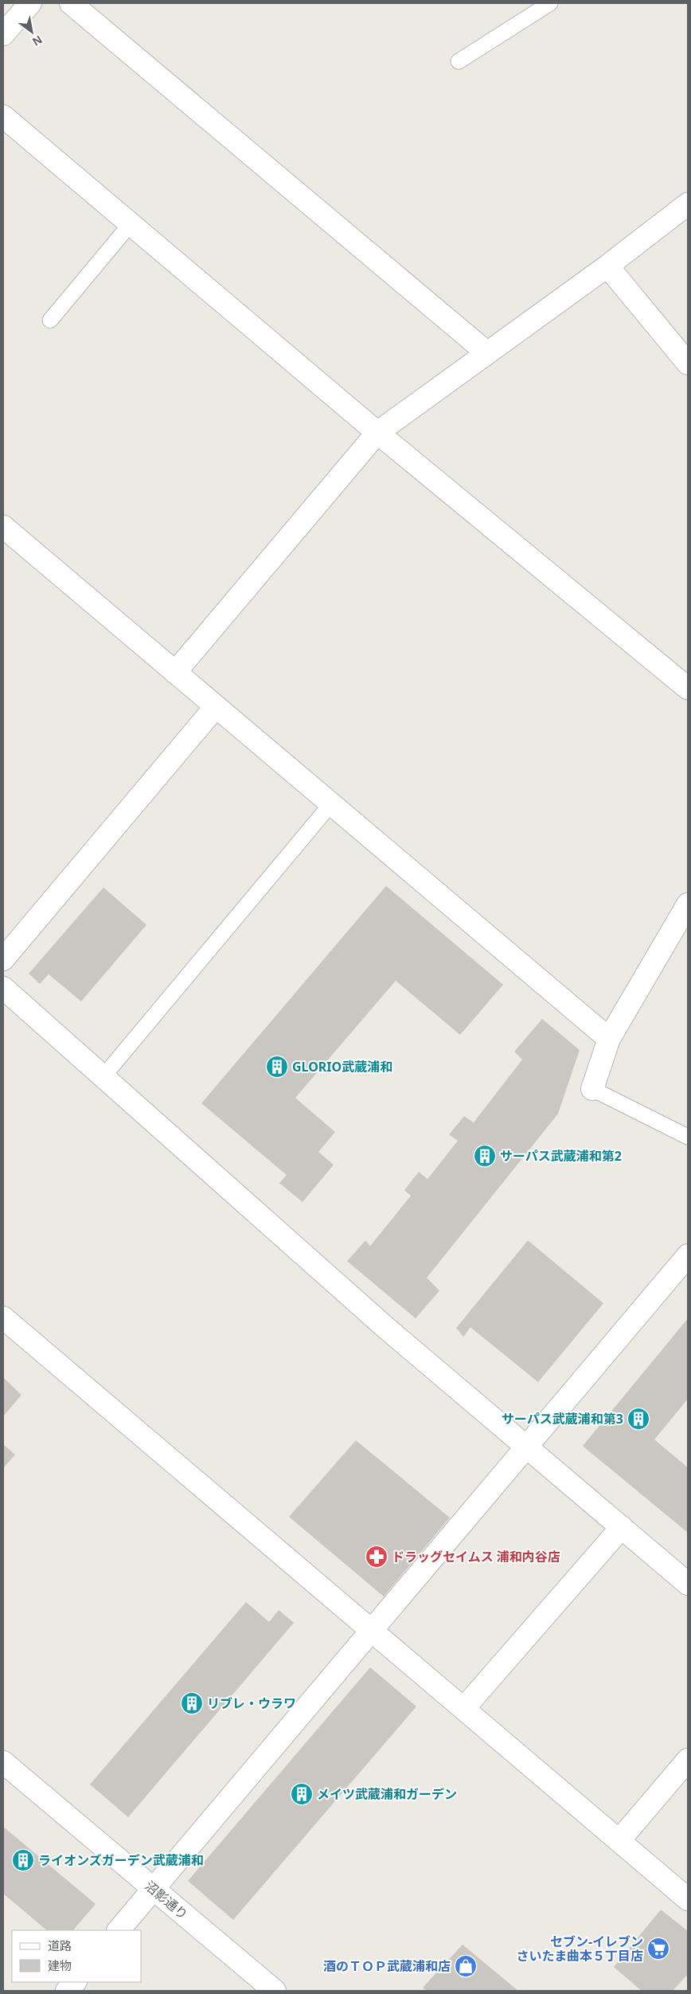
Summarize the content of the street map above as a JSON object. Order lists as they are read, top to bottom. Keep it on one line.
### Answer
{"streets":{"street":["沼影通り"]},"places":{"building":["GLORIO武蔵浦和","サーパス武蔵浦和第2","サーパス武蔵浦和第3","リブレ・ウラワ","メイツ武蔵浦和ガーデン","ライオンズガーデン武蔵浦和"],"pharmacy":["ドラッグセイムス 浦和内谷店"],"supermarket":["セブン-イレブン さいたま曲本５丁目店"],"shop":["酒のＴＯＰ武蔵浦和店"]},"legend":["道路","建物"],"north":"bottom right"}
